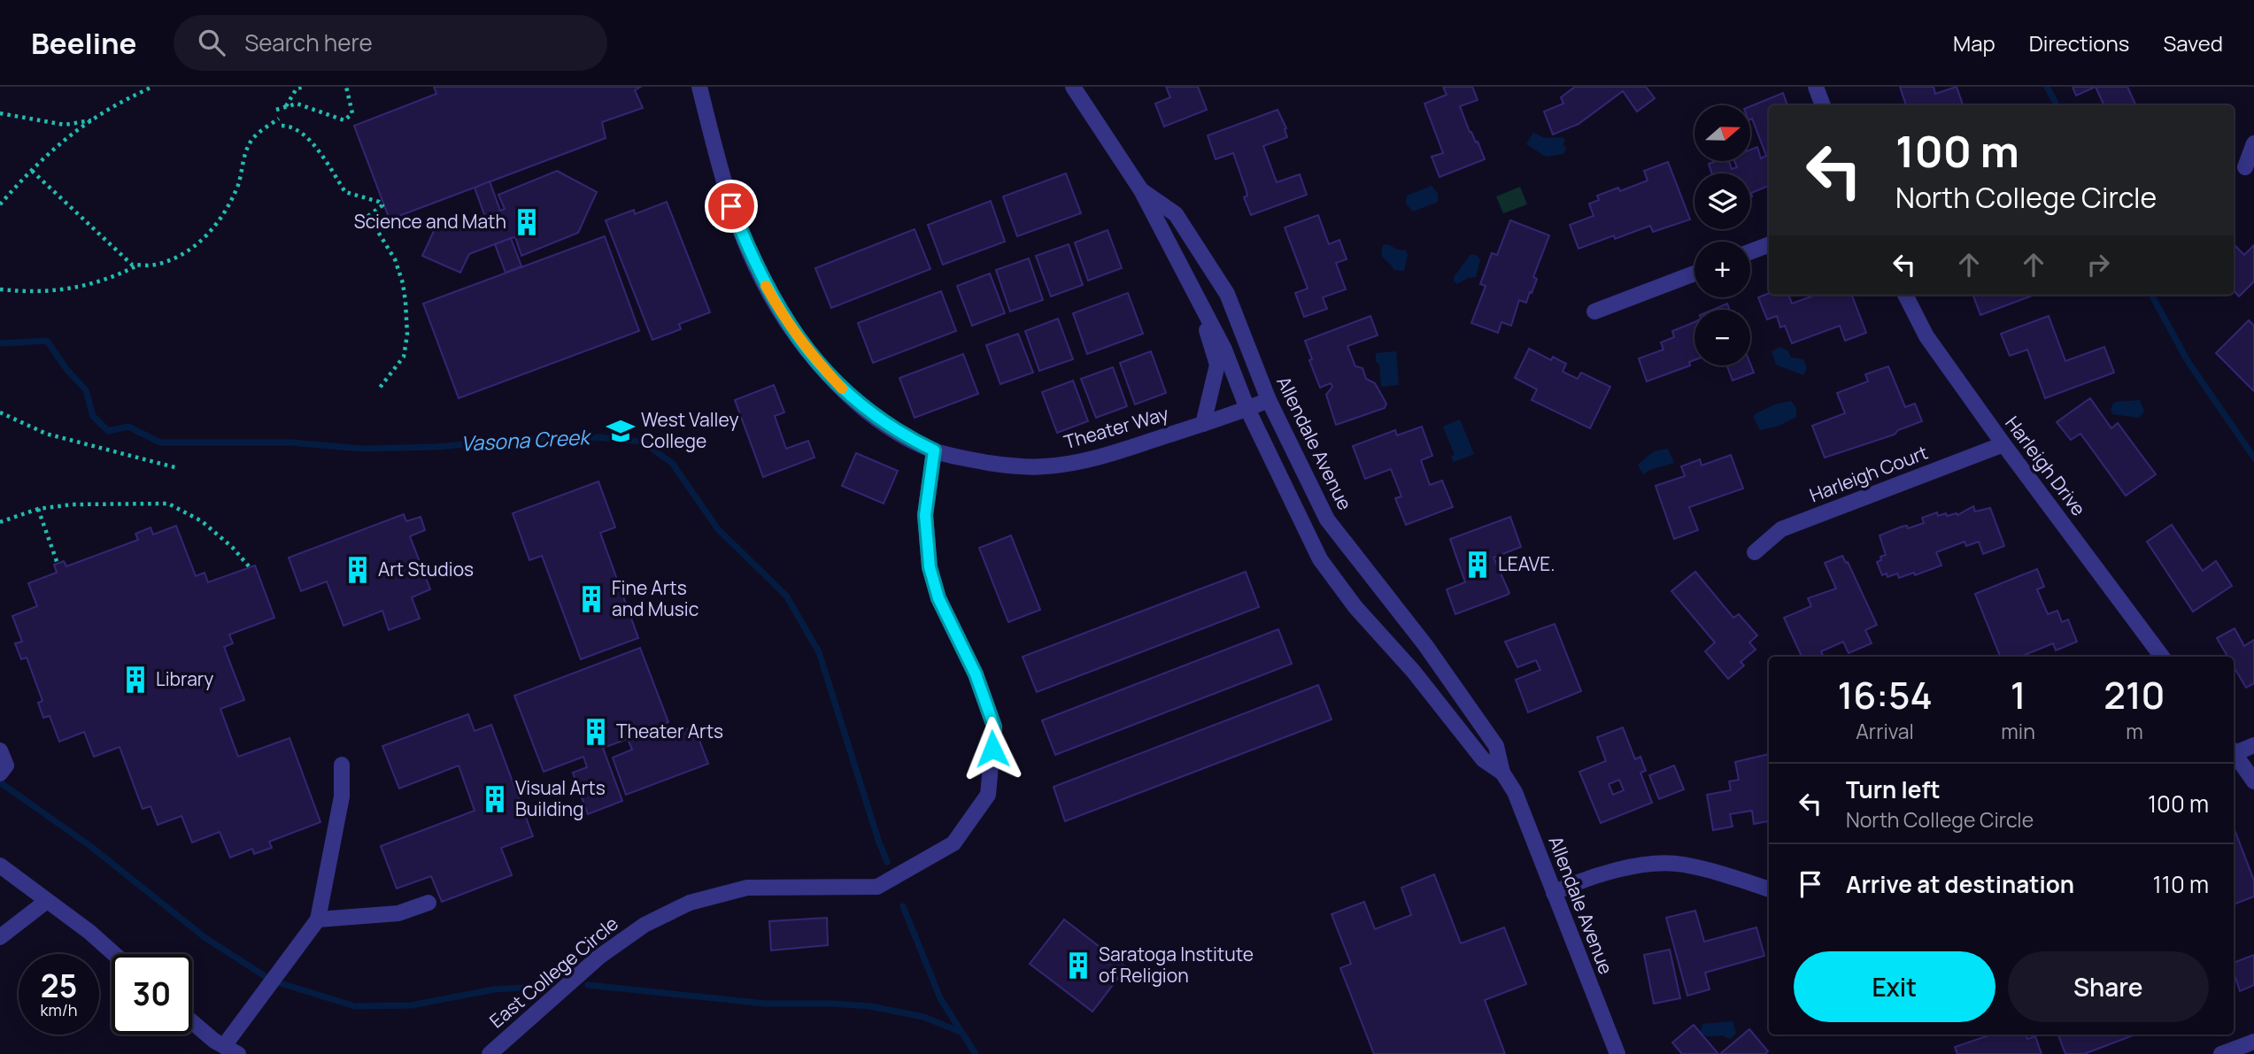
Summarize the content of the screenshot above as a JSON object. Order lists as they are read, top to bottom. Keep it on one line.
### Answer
{"streets":{"street":["Theater Way","Allendale Avenue","Harleigh Drive","Harleigh Court","East College Circle"]},"crossings":[["Theater Way","Allendale Avenue"],["Theater Way","East College Circle"],["Harleigh Drive","Harleigh Court"]],"water":["Vasona Creek"],"places":{"building":["Science and Math","LEAVE.","Art Studios","Fine Arts and Music","Library","Theater Arts","Visual Arts Building","Saratoga Institute of Religion"],"school or university":["West Valley College"]},"north":"right","page":{"header":"Beeline","search":"Search here","nav":["Map","Directions","Saved"],"map_buttons":["+","−"],"turn":["100 m","North College Circle"],"eta":["16:54","Arrival","1","min","210","m"],"list":[{"name":"Turn left","note":"North College Circle","value":"100 m"},{"name":"Arrive at destination","value":"110 m"}],"buttons":["Exit","Share"],"speed":"25 km/h","limit":"30"}}
